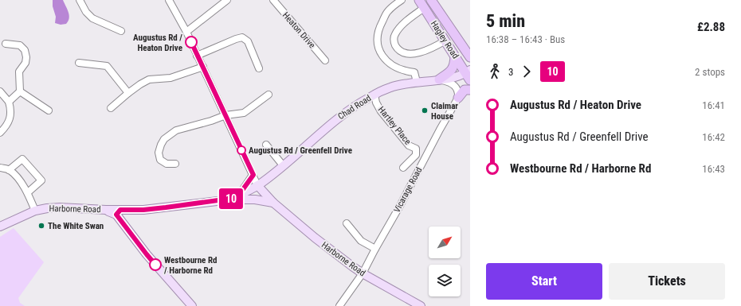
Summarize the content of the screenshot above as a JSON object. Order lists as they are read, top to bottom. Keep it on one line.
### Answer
{"streets":{"highway":["Hagley Road"],"main road":["Chad Road","Harborne Road"],"street":["Heaton Drive","Hartley Place","Vicarage Road"]},"crossings":[["Hagley Road","Chad Road"],["Chad Road","Hartley Place"],["Chad Road","Harborne Road"],["Vicarage Road","Harborne Road"]],"places":["Augustus Rd / Heaton Drive","Claimar House","Augustus Rd / Greenfell Drive","The White Swan","Westbourne Rd / Harborne Rd"],"lines":["bus line 10"],"north":"top right","page":{"on_map":"10","heading":["5 min","16:38 – 16:43 · Bus","£2.88"],"legs":["3","10","2 stops"],"list":[{"name":"Augustus Rd / Heaton Drive","value":"16:41"},{"name":"Augustus Rd / Greenfell Drive","value":"16:42"},{"name":"Westbourne Rd / Harborne Rd","value":"16:43"}],"buttons":["Start","Tickets"]}}
